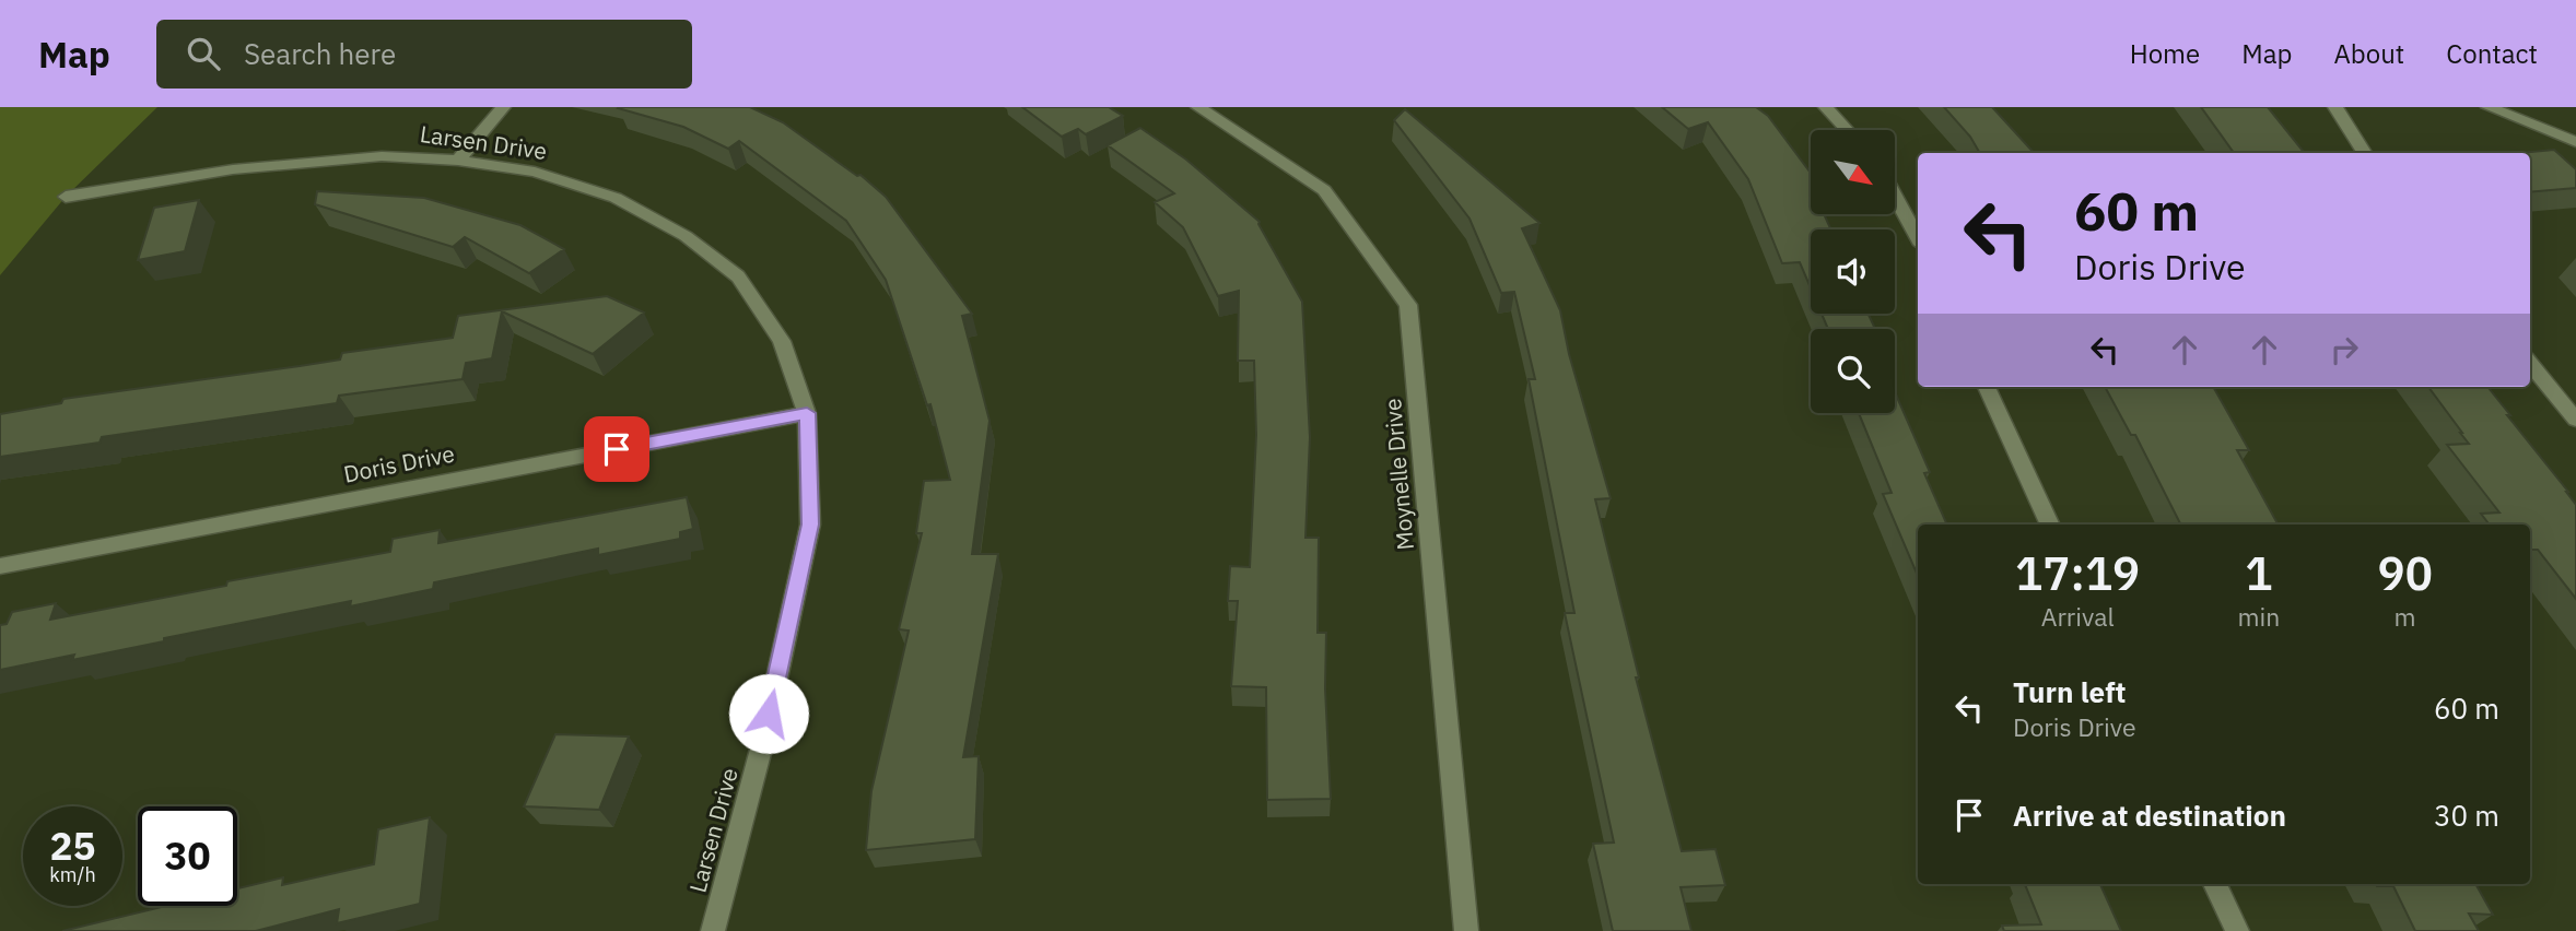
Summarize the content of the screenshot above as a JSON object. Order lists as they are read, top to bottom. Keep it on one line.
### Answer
{"streets":{"street":["Larsen Drive","Doris Drive","Moynelle Drive"]},"crossings":[["Larsen Drive","Doris Drive"]],"north":"bottom right","page":{"header":"Map","search":"Search here","nav":["Home","Map","About","Contact"],"turn":["60 m","Doris Drive"],"eta":["17:19","Arrival","1","min","90","m"],"list":[{"name":"Turn left","note":"Doris Drive","value":"60 m"},{"name":"Arrive at destination","value":"30 m"}],"speed":"25 km/h","limit":"30"}}
